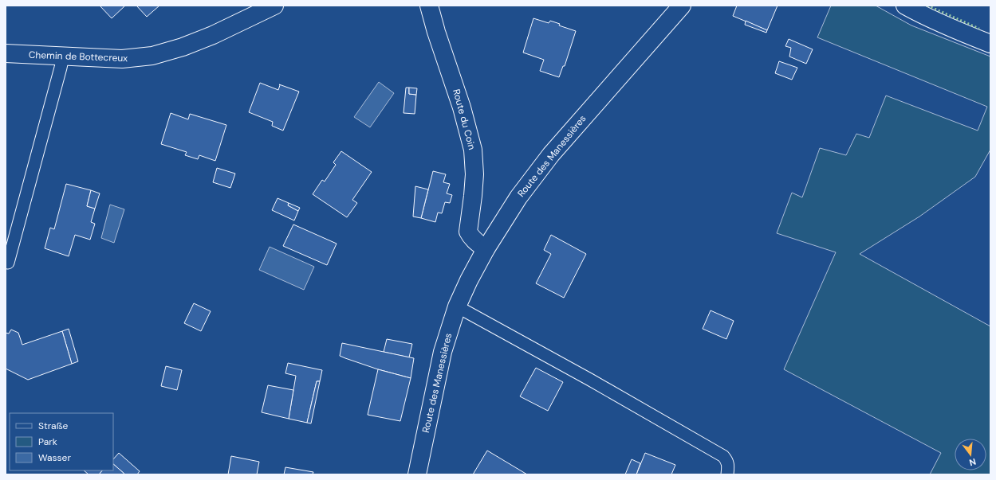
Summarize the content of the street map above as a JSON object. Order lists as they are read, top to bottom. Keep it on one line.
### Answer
{"streets":{"street":["Chemin de Bottecreux","Route du Coin","Route des Manessières"]},"crossings":[["Route du Coin","Route des Manessières"]],"legend":["Straße","Park","Wasser"],"north":"bottom"}
